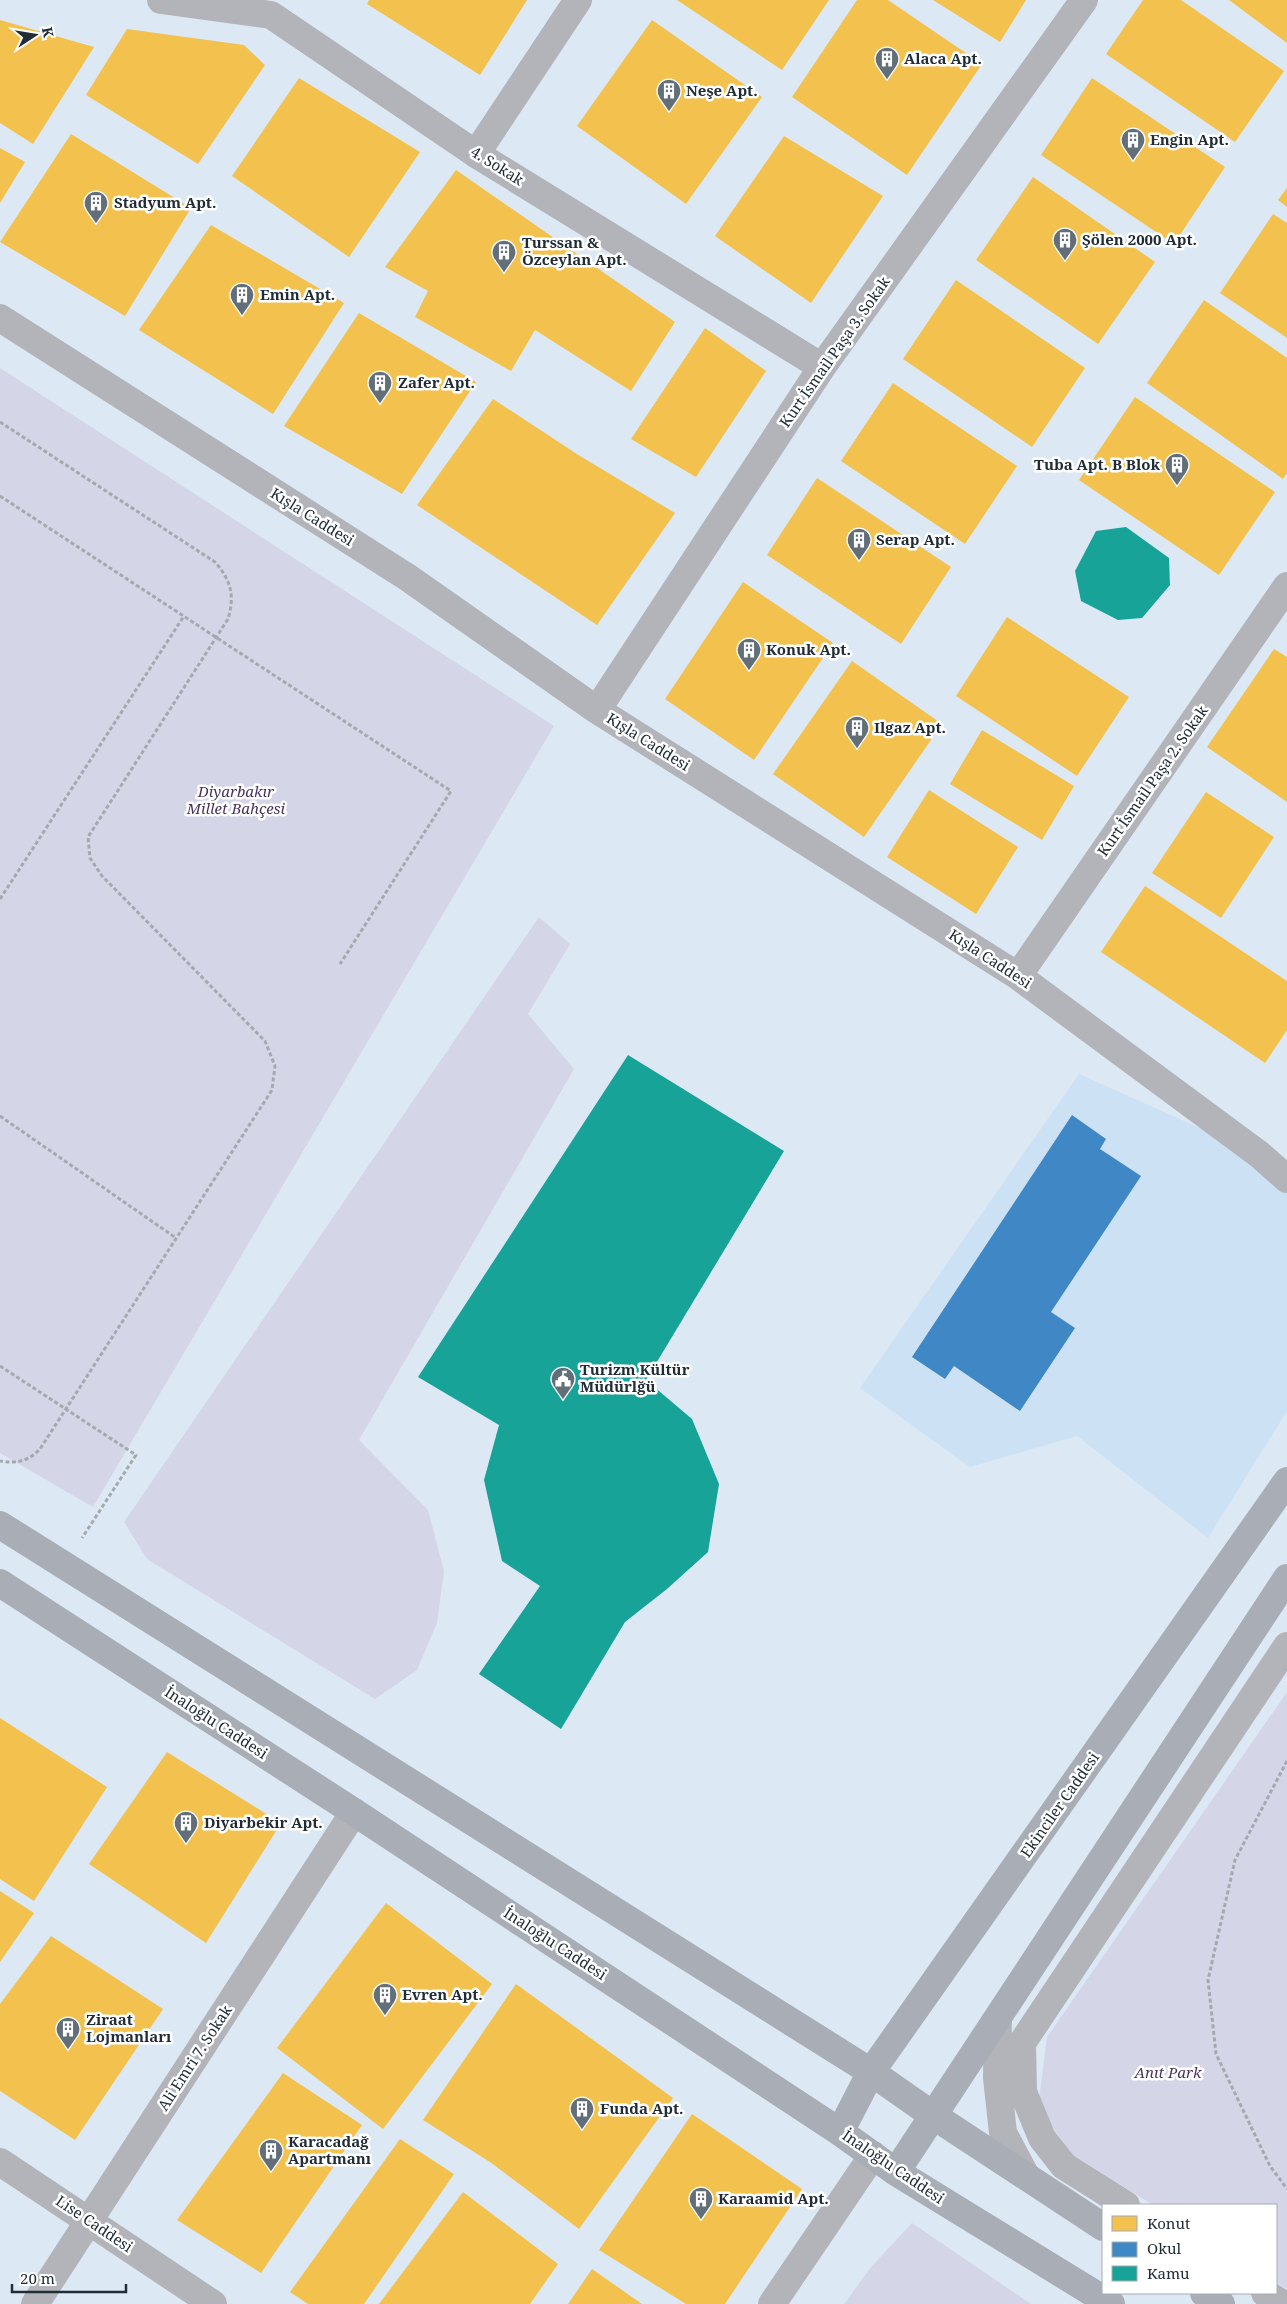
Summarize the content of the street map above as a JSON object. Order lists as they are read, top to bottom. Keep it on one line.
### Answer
{"streets":{"main road":["İnaloğlu Caddesi","Ekinciler Caddesi"],"street":["4. Sokak","Kurt İsmail Paşa 3. Sokak","Kışla Caddesi","Kurt İsmail Paşa 2. Sokak","Ali Emri 7. Sokak","Lise Caddesi"]},"crossings":[["4. Sokak","Kurt İsmail Paşa 3. Sokak"],["Kurt İsmail Paşa 3. Sokak","Kışla Caddesi"],["Kışla Caddesi","Kurt İsmail Paşa 2. Sokak"],["İnaloğlu Caddesi","Ekinciler Caddesi"],["İnaloğlu Caddesi","Ali Emri 7. Sokak"],["Ali Emri 7. Sokak","Lise Caddesi"]],"parks":["Diyarbakır Millet Bahçesi","Anıt Park"],"places":{"building":["Alaca Apt.","Neşe Apt.","Engin Apt.","Stadyum Apt.","Şölen 2000 Apt.","Turssan & Özceylan Apt.","Emin Apt.","Zafer Apt.","Tuba Apt. B Blok","Serap Apt.","Konuk Apt.","Ilgaz Apt.","Diyarbekir Apt.","Evren Apt.","Ziraat Lojmanları","Funda Apt.","Karacadağ Apartmanı","Karaamid Apt."],"public building":["Turizm Kültür Müdürlğü"]},"legend":["Konut","Okul","Kamu"],"scale_bar":"20 m","north":"right"}
